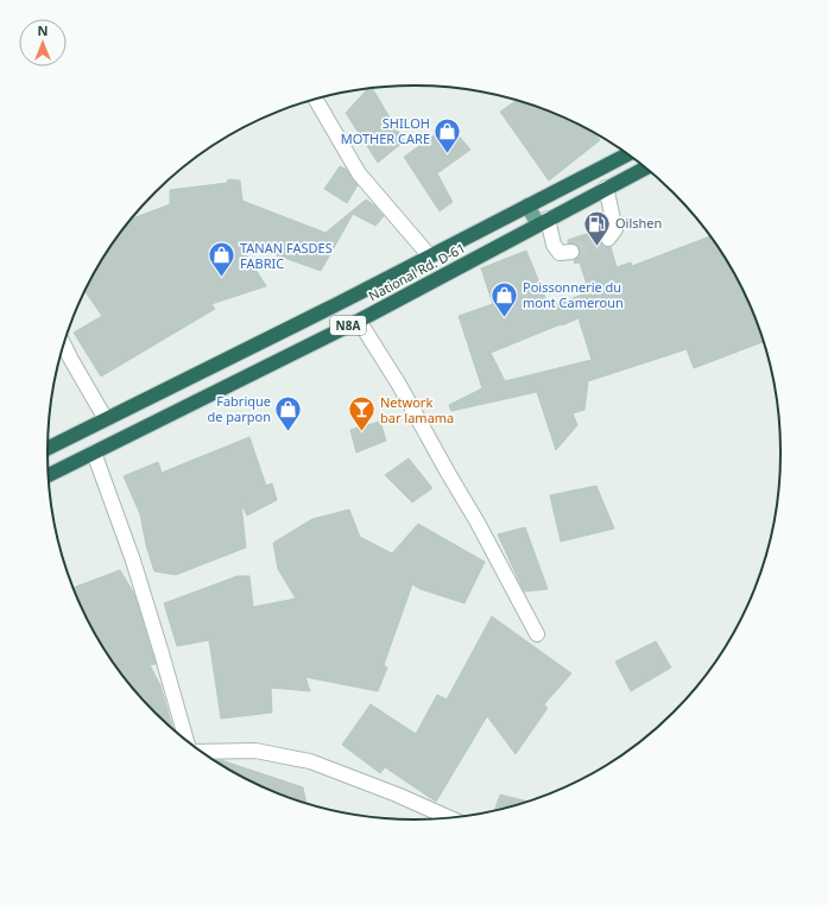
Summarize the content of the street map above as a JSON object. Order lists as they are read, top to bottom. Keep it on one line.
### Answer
{"streets":{"highway":["National Rd. D-61","N8A"]},"places":{"shop":["SHILOH MOTHER CARE","TANAN FASDES FABRIC","Poissonnerie du mont Cameroun","Fabrique de parpon"],"fuel station":["Oilshen"],"bar":["Network bar lamama"]},"north":"top"}
